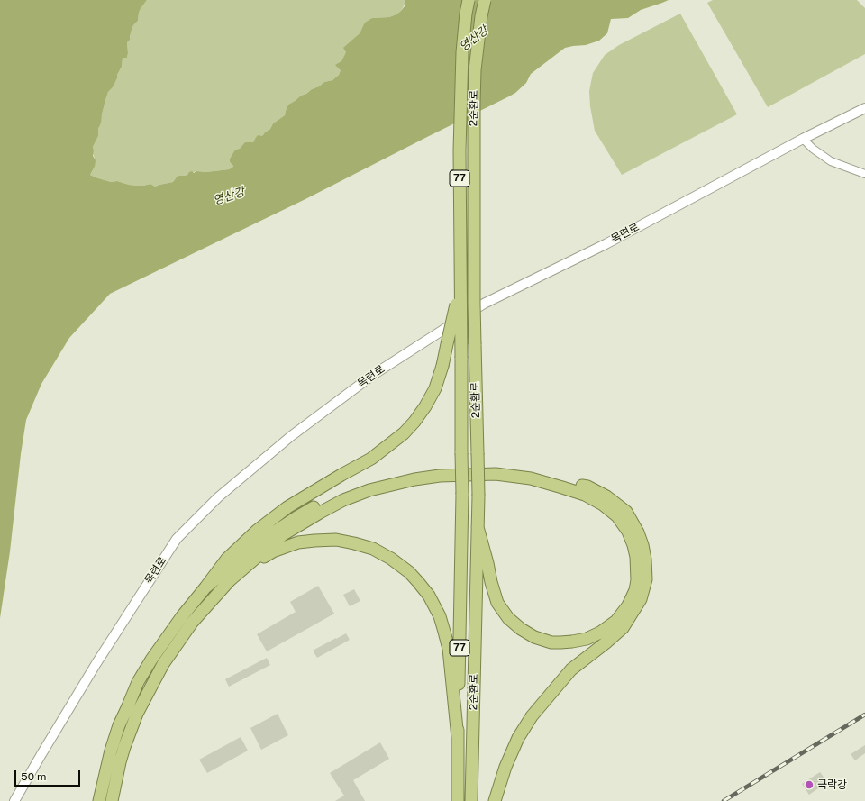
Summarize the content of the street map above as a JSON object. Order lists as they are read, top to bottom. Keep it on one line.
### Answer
{"streets":{"highway":["2순환로","77"],"street":["목련로"]},"water":["영산강"],"places":["극락강"],"scale_bar":"50 m"}
